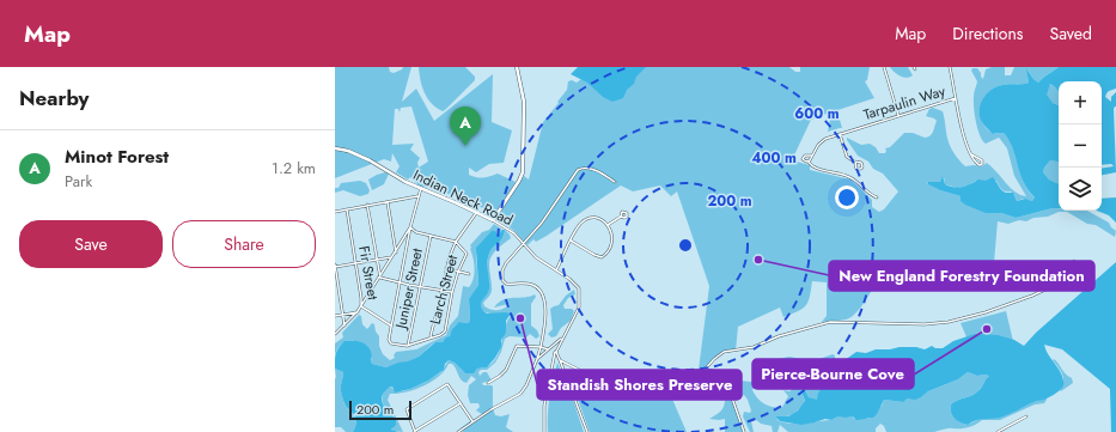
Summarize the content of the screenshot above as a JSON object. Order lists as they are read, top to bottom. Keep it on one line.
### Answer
{"streets":{"street":["Tarpaulin Way","Indian Neck Road","Fir Street","Juniper Street","Larch Street"]},"places":["New England Forestry Foundation","Standish Shores Preserve","Pierce-Bourne Cove"],"scale_bar":"200 m","page":{"header":"Map","nav":["Map","Directions","Saved"],"heading":"Nearby","map_buttons":["+","−"],"pins":"A","list":[{"mark":"A","name":"Minot Forest","note":"Park","value":"1.2 km"}],"buttons":["Save","Share"],"scale":"200 m"},"rings":["600 m","400 m","200 m"]}
